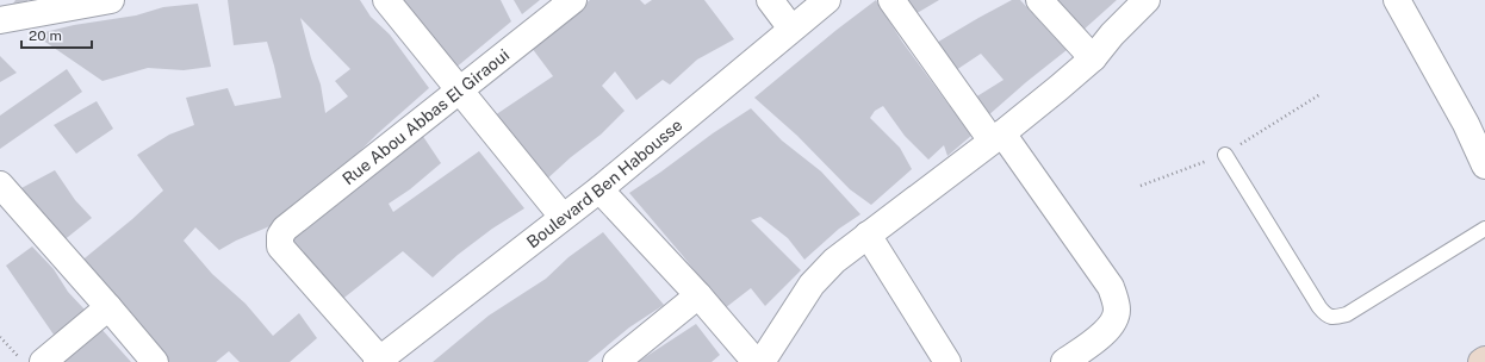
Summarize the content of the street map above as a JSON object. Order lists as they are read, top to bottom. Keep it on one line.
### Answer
{"streets":{"street":["Rue Abou Abbas El Giraoui","Boulevard Ben Habousse"]},"crossings":[["Rue Abou Abbas El Giraoui","Boulevard Ben Habousse"]],"scale_bar":"20 m"}
